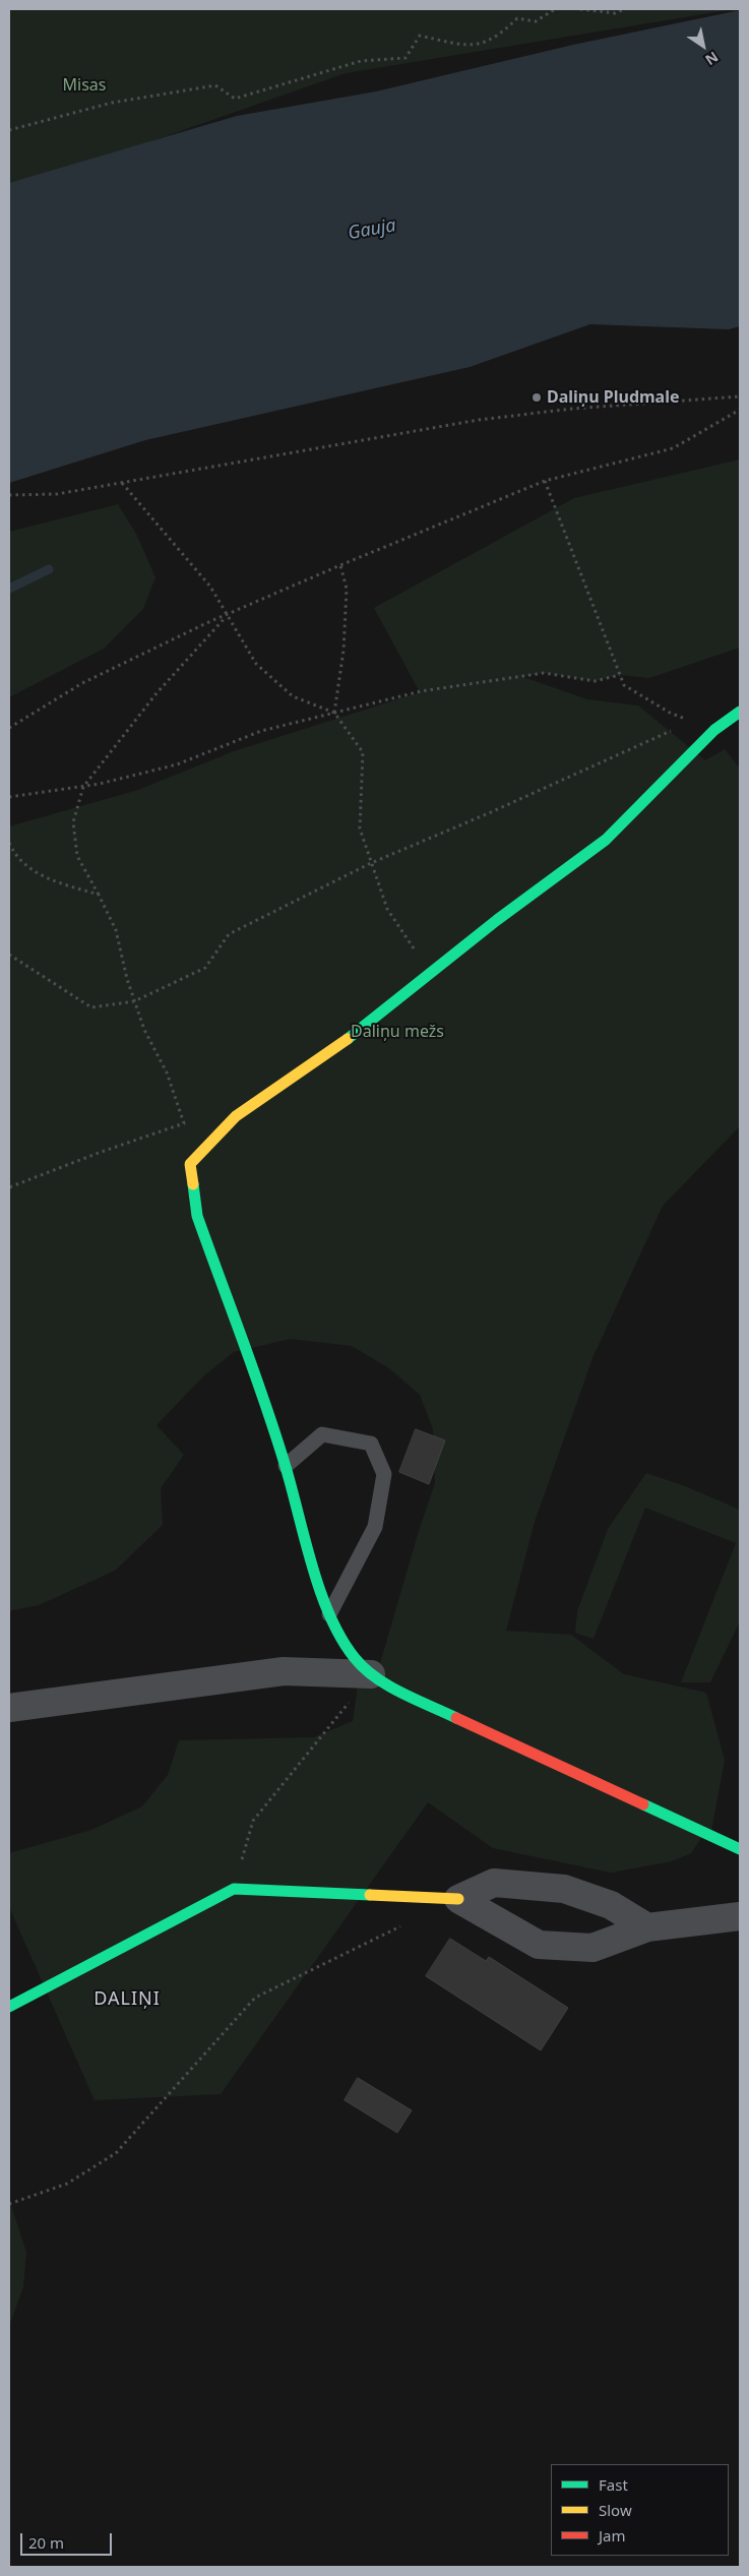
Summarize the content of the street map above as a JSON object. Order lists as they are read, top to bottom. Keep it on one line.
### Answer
{"districts":["DALIŅI"],"water":["Gauja"],"parks":["Misas","Daliņu mežs"],"places":["Daliņu Pludmale"],"legend":["Fast","Slow","Jam"],"scale_bar":"20 m","north":"bottom right"}
